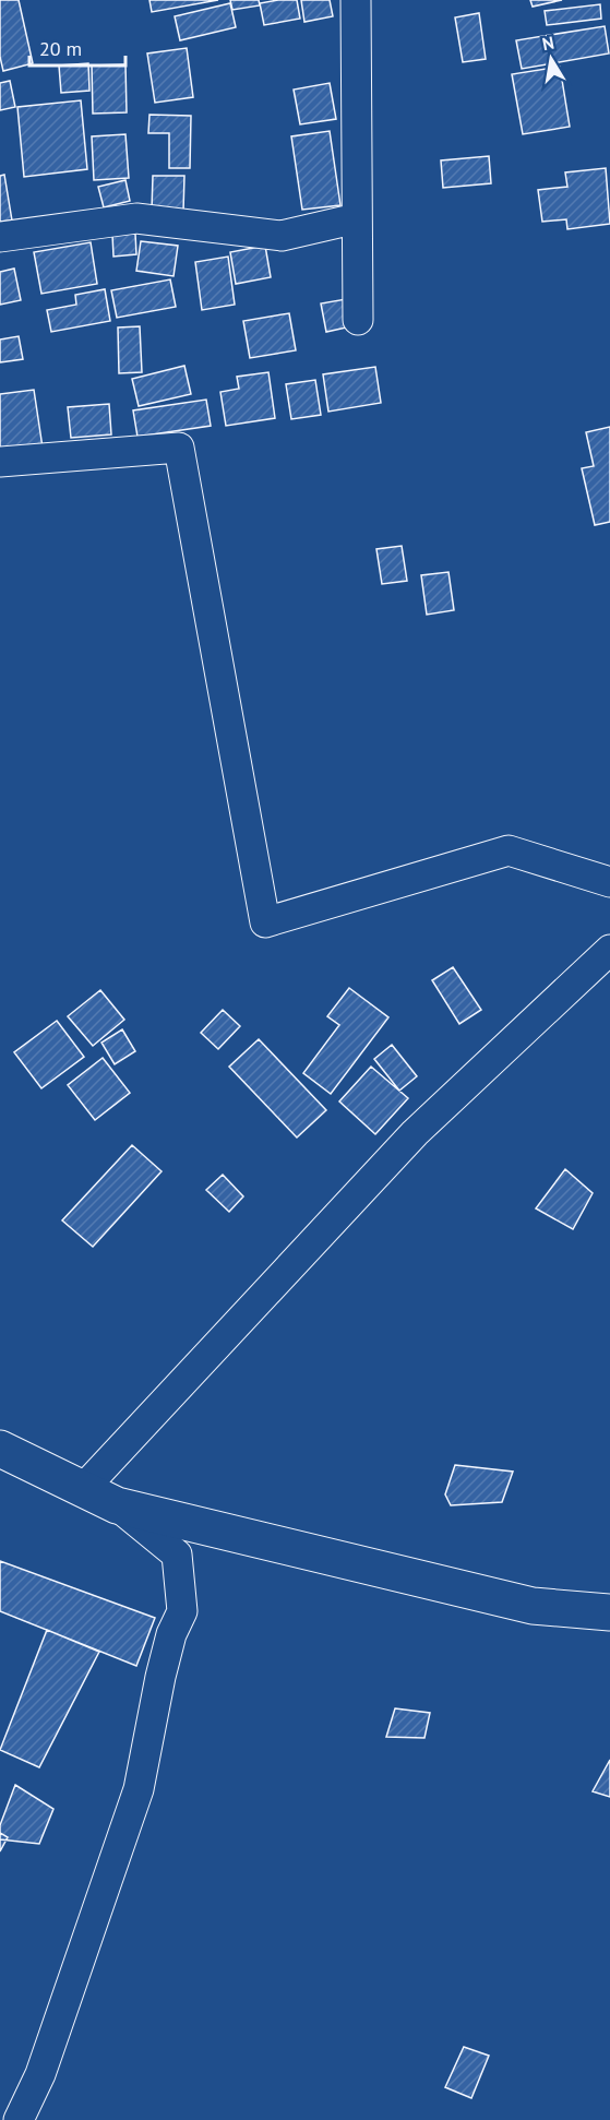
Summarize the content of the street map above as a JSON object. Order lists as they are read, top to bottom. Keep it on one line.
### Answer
{"scale_bar":"20 m","north":"top"}
